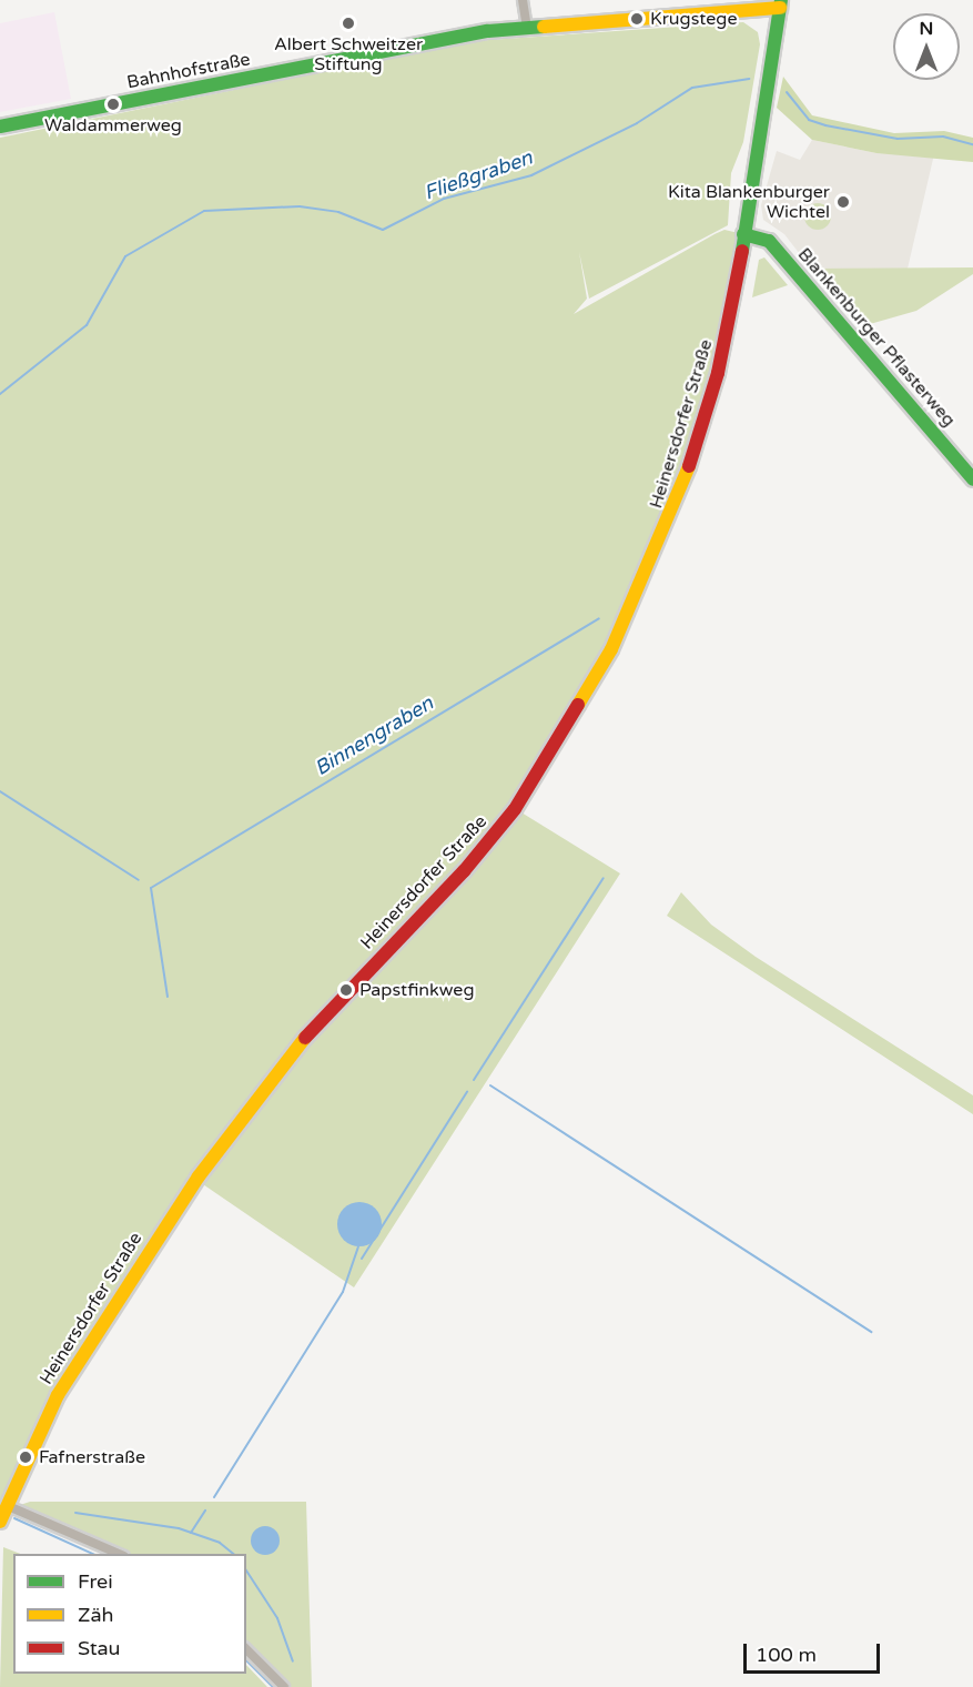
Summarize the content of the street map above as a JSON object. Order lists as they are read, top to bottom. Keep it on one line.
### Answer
{"streets":{"main road":["Bahnhofstraße","Blankenburger Pflasterweg","Heinersdorfer Straße"]},"crossings":[["Bahnhofstraße","Heinersdorfer Straße"],["Blankenburger Pflasterweg","Heinersdorfer Straße"]],"water":["Fließgraben","Binnengraben"],"places":["Krugstege","Albert Schweitzer Stiftung","Waldammerweg","Kita Blankenburger Wichtel","Papstfinkweg","Fafnerstraße"],"legend":["Frei","Zäh","Stau"],"scale_bar":"100 m","north":"top"}
